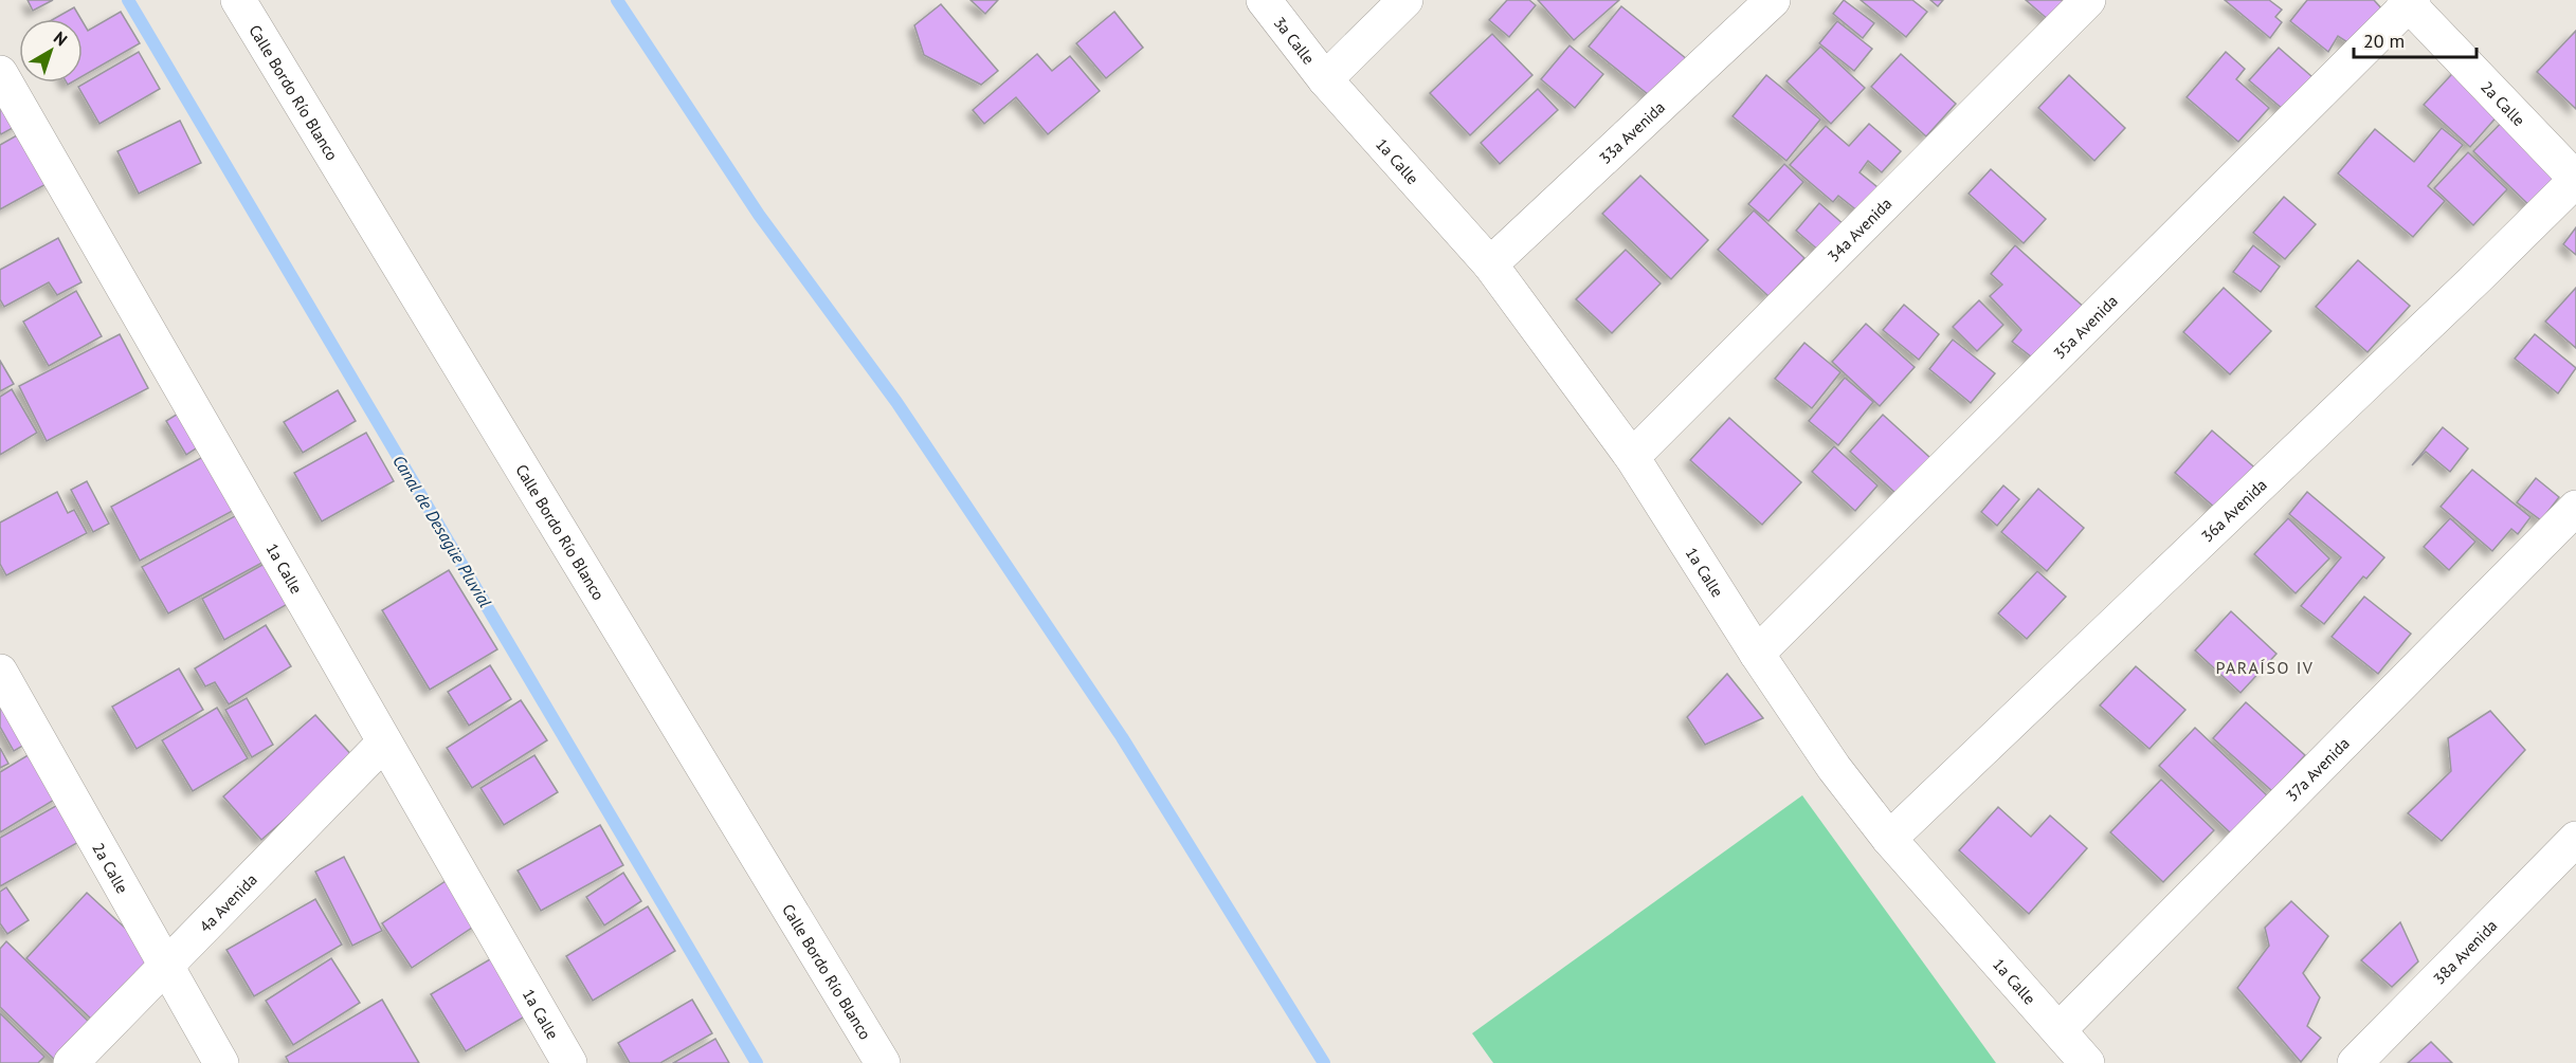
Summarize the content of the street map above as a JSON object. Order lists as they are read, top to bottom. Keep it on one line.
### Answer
{"streets":{"street":["3a Calle","Calle Bordo Río Blanco","2a Calle","33a Avenida","1a Calle","34a Avenida","35a Avenida","36a Avenida","37a Avenida","4a Avenida","38a Avenida"]},"crossings":[["3a Calle","1a Calle"],["2a Calle","35a Avenida"],["2a Calle","36a Avenida"],["2a Calle","4a Avenida"],["33a Avenida","1a Calle"],["1a Calle","34a Avenida"],["1a Calle","35a Avenida"],["1a Calle","36a Avenida"],["1a Calle","37a Avenida"],["1a Calle","4a Avenida"]],"districts":["PARAÍSO IV"],"water":["Canal de Desagüe Pluvial"],"scale_bar":"20 m","north":"top right"}
